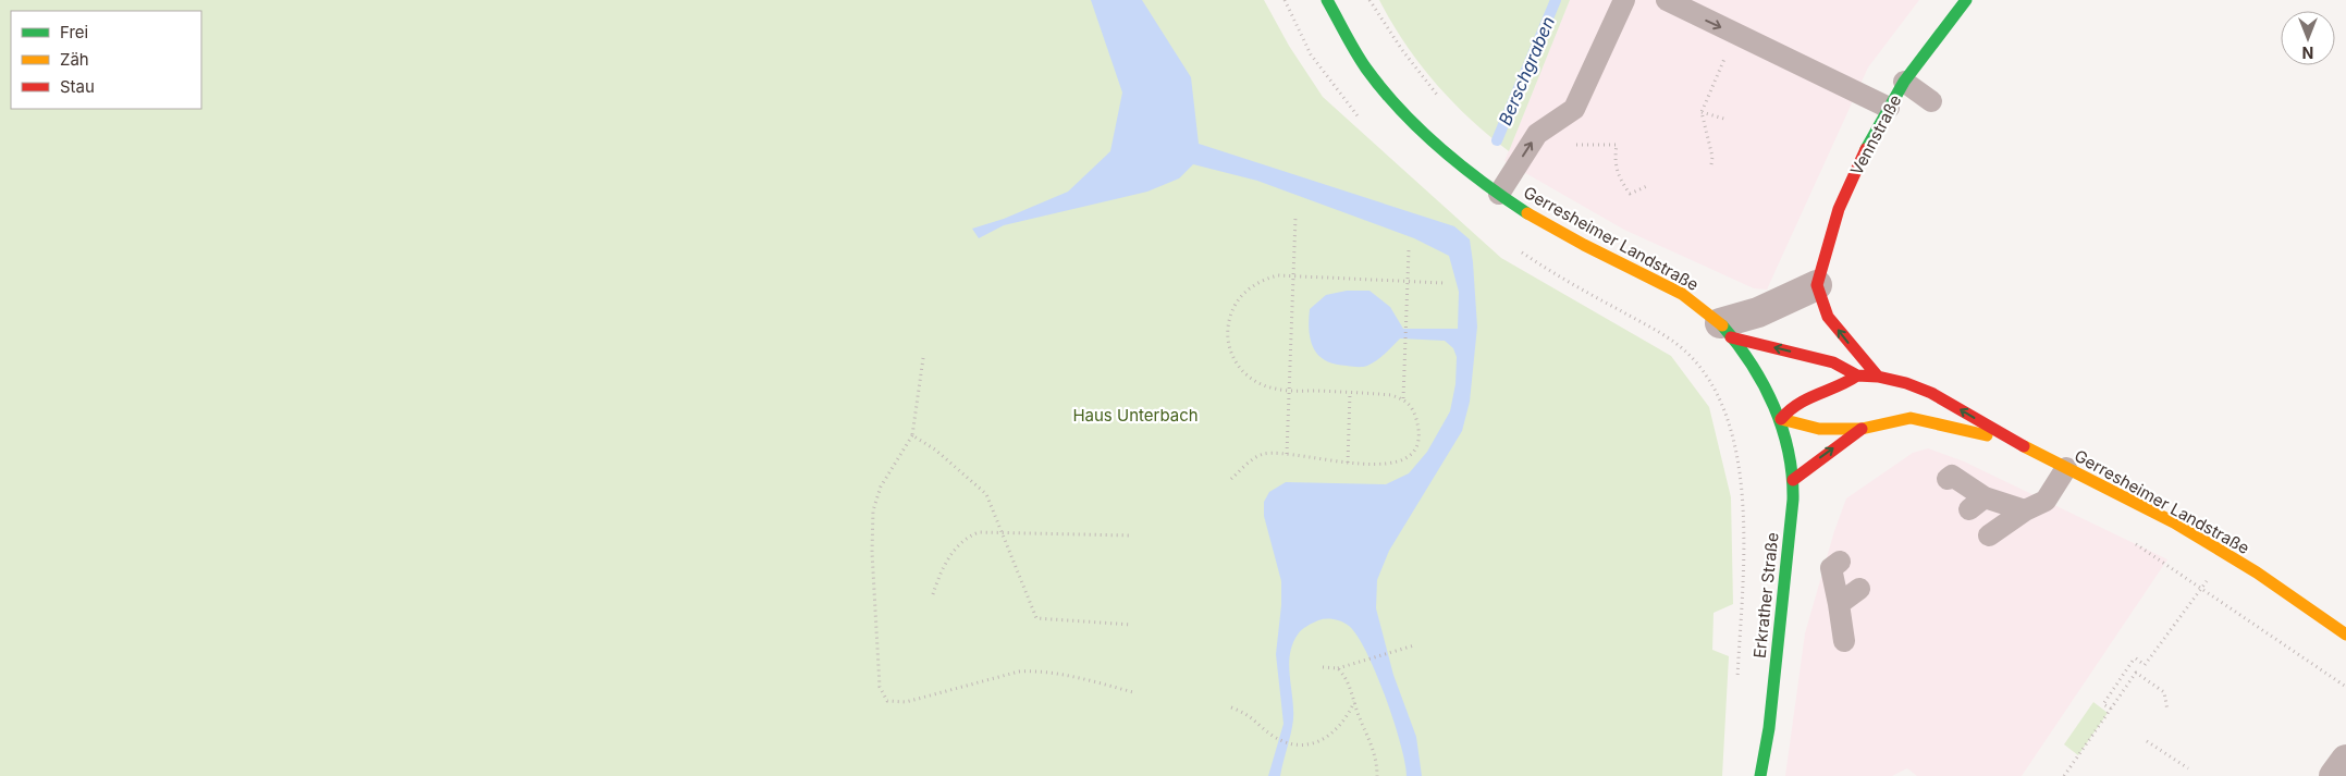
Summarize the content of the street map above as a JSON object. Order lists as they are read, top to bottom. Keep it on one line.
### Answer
{"streets":{"street":["Vennstraße","Gerresheimer Landstraße","Erkrather Straße"]},"crossings":[["Gerresheimer Landstraße","Erkrather Straße"]],"water":["Berschgraben"],"parks":["Haus Unterbach"],"legend":["Frei","Zäh","Stau"],"north":"bottom"}
